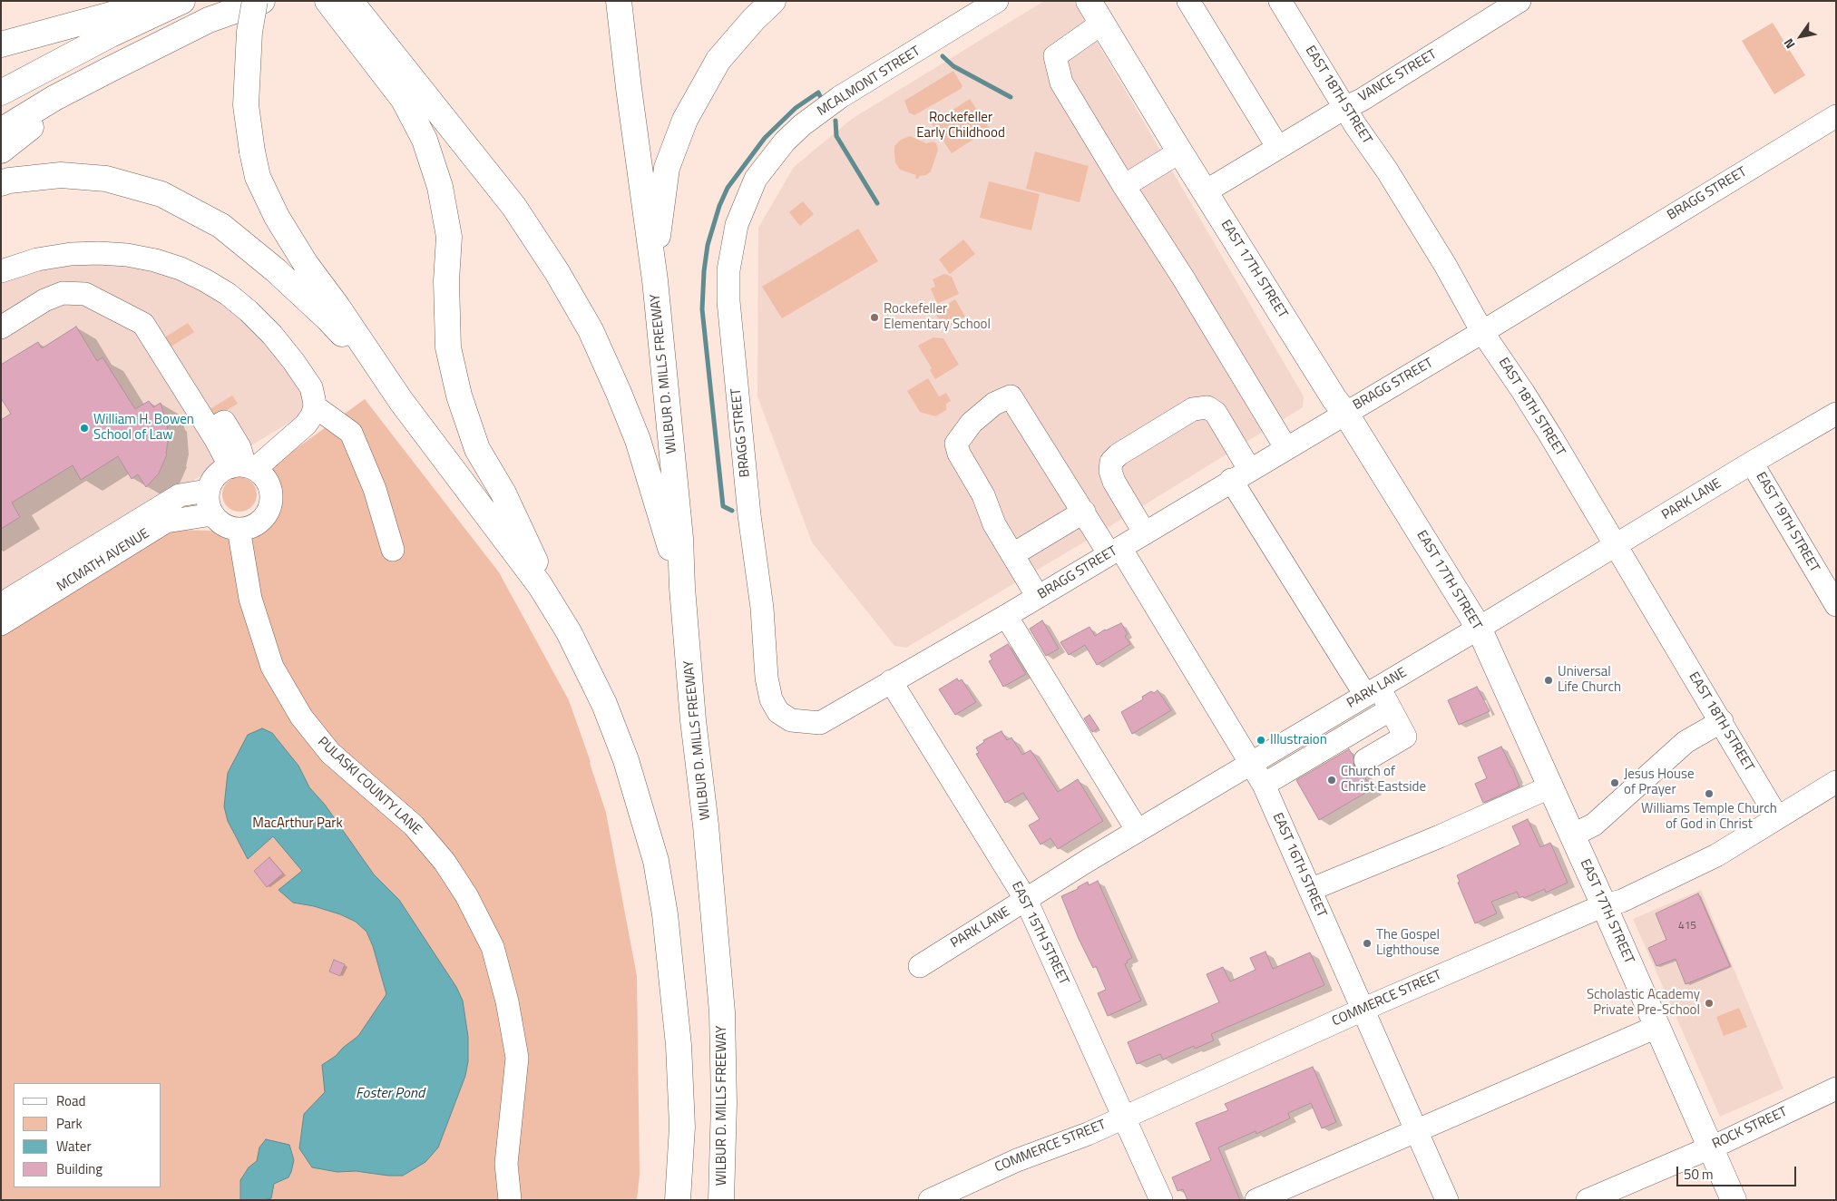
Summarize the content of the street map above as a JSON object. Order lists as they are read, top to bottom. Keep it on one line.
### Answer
{"streets":{"main road":["EAST 17TH STREET","WILBUR D. MILLS FREEWAY"],"street":["VANCE STREET","MCALMONT STREET","EAST 18TH STREET","BRAGG STREET","PARK LANE","EAST 19TH STREET","MCMATH AVENUE","PULASKI COUNTY LANE","EAST 16TH STREET","EAST 15TH STREET","COMMERCE STREET","ROCK STREET"]},"crossings":[["VANCE STREET","EAST 18TH STREET"],["VANCE STREET","EAST 17TH STREET"],["MCALMONT STREET","BRAGG STREET"],["EAST 18TH STREET","BRAGG STREET"],["EAST 18TH STREET","PARK LANE"],["EAST 18TH STREET","COMMERCE STREET"],["BRAGG STREET","EAST 17TH STREET"],["BRAGG STREET","EAST 16TH STREET"],["BRAGG STREET","EAST 15TH STREET"],["EAST 17TH STREET","PARK LANE"],["EAST 17TH STREET","COMMERCE STREET"],["EAST 17TH STREET","ROCK STREET"],["PARK LANE","EAST 19TH STREET"],["PARK LANE","EAST 16TH STREET"],["PARK LANE","EAST 15TH STREET"],["MCMATH AVENUE","PULASKI COUNTY LANE"],["EAST 16TH STREET","COMMERCE STREET"],["EAST 15TH STREET","COMMERCE STREET"]],"water":["Foster Pond"],"parks":["Rockefeller Early Childhood","MacArthur Park"],"places":["Rockefeller Elementary School","William H. Bowen School of Law","Universal Life Church","Illustraion","Church of Christ Eastside","Jesus House of Prayer","Williams Temple Church of God in Christ","The Gospel Lighthouse","Scholastic Academy Private Pre-School"],"house_numbers":["415"],"legend":["Road","Park","Water","Building"],"scale_bar":"50 m","north":"bottom left"}
